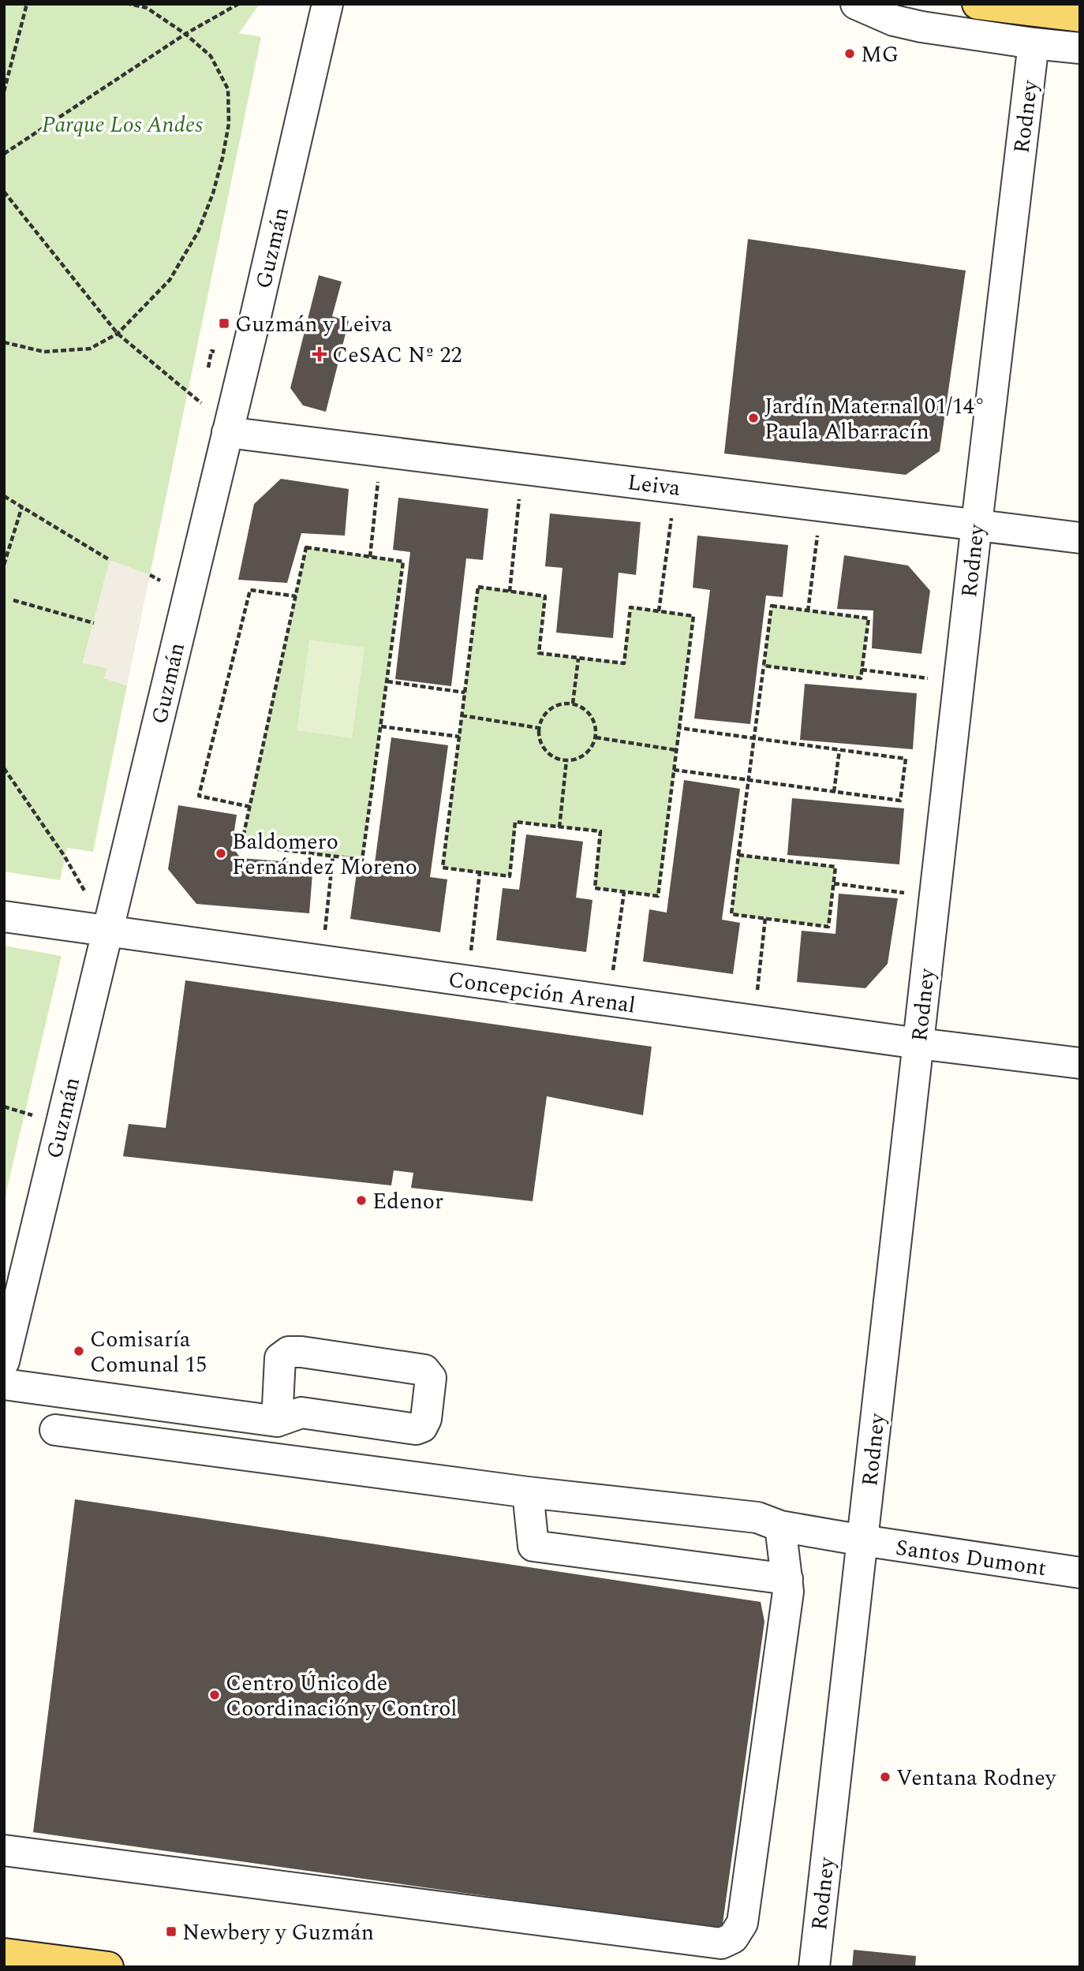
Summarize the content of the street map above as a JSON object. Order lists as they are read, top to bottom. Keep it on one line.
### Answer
{"streets":{"street":["Rodney","Guzmán","Leiva","Concepción Arenal","Santos Dumont"]},"crossings":[["Rodney","Leiva"],["Rodney","Concepción Arenal"],["Rodney","Santos Dumont"],["Guzmán","Leiva"],["Guzmán","Concepción Arenal"]],"parks":["Parque Los Andes"],"places":{"other":["MG","Jardín Maternal 01/14° Paula Albarracín","Baldomero Fernández Moreno","Edenor","Comisaría Comunal 15","Centro Único de Coordinación y Control","Ventana Rodney"],"transit":["Guzmán y Leiva","Newbery y Guzmán"],"health":["CeSAC Nº 22"]}}
